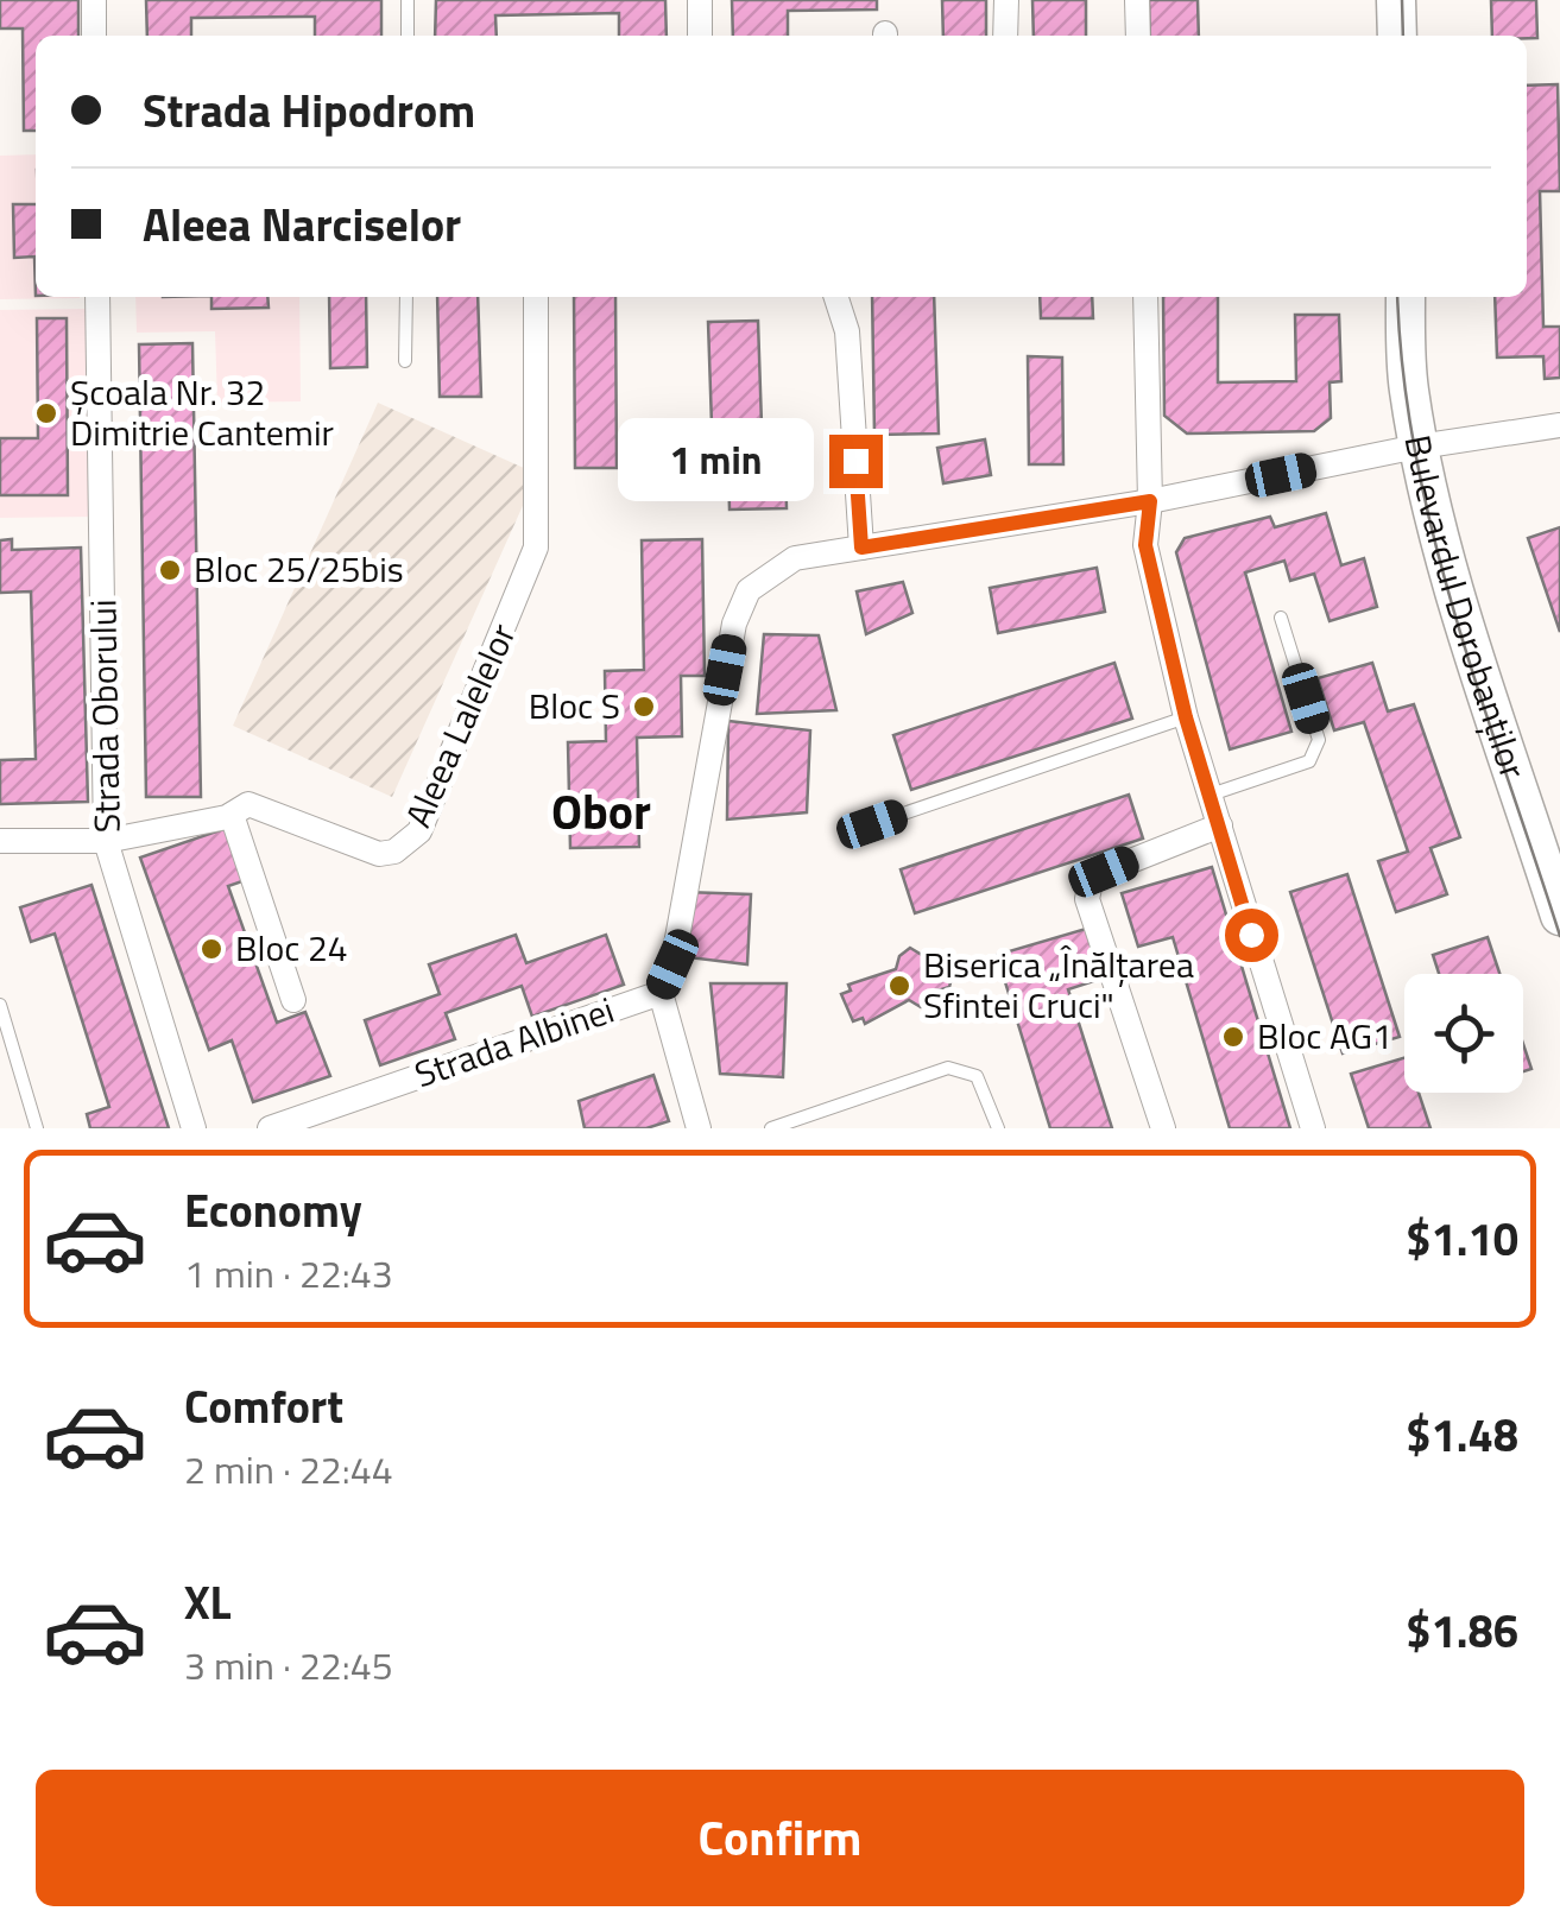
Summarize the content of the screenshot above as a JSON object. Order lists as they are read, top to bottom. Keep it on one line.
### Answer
{"streets":{"main road":["Bulevardul Dorobanților"],"street":["Strada Oborului","Aleea Lalelelor","Strada Albinei"]},"crossings":[["Bulevardul Dorobanților","Strada Albinei"],["Strada Oborului","Aleea Lalelelor"]],"districts":["Obor"],"places":["Școala Nr. 32 Dimitrie Cantemir","Bloc 25/25bis","Bloc S","Bloc 24","Biserica „Înălțarea Sfintei Cruci\"","Bloc AG1"],"page":{"banner":["Strada Hipodrom","Aleea Narciselor"],"bubble":"1 min","list":[{"name":"Economy","note":"1 min · 22:43","value":"$1.10"},{"name":"Comfort","note":"2 min · 22:44","value":"$1.48"},{"name":"XL","note":"3 min · 22:45","value":"$1.86"}],"buttons":"Confirm"}}
